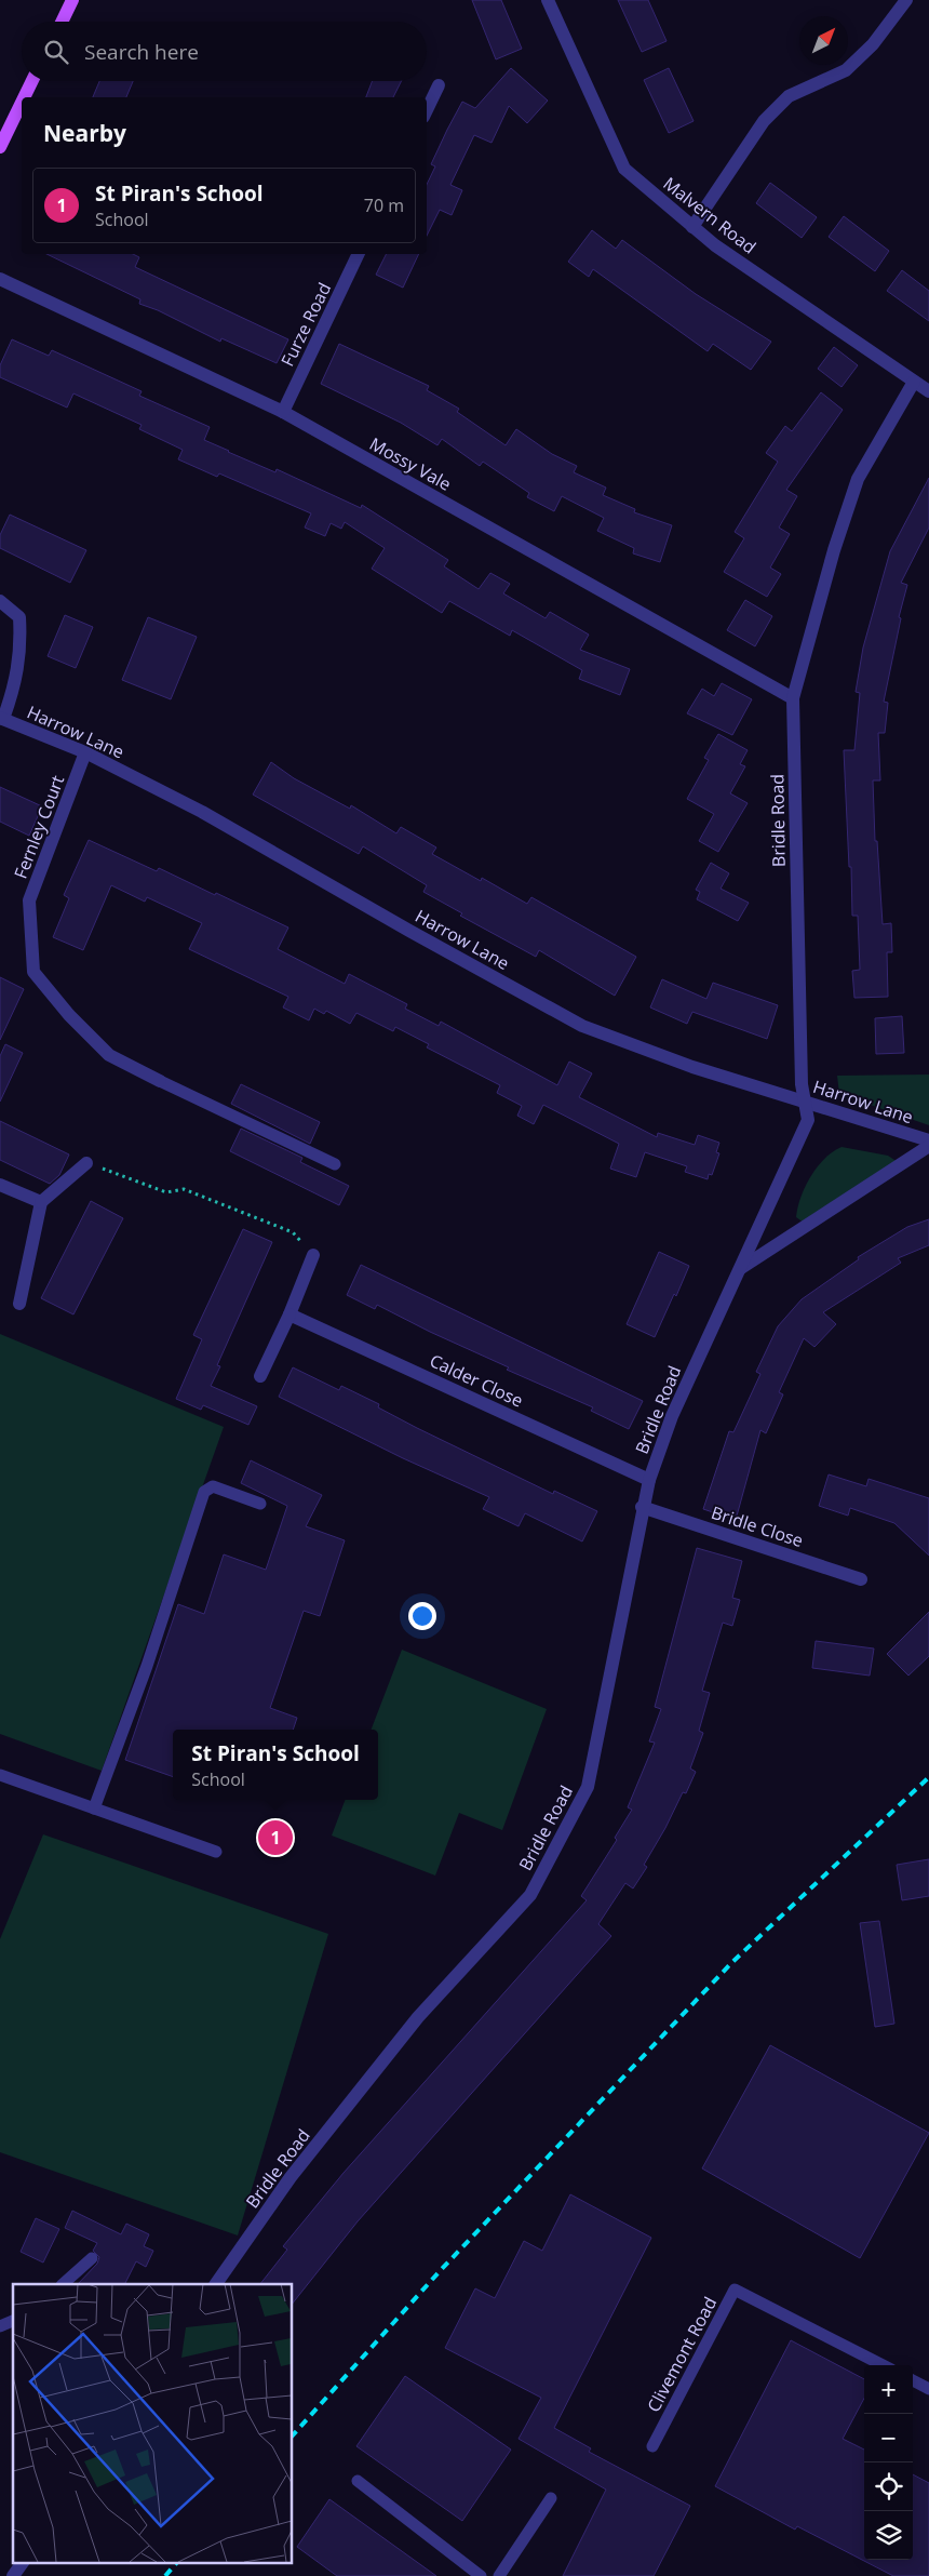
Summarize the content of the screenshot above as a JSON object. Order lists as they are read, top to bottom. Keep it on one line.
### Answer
{"streets":{"street":["Malvern Road","Furze Road","Mossy Vale","Harrow Lane","Bridle Road","Fernley Court","Calder Close","Bridle Close"],"lane":["Clivemont Road"]},"crossings":[["Malvern Road","Bridle Road"],["Furze Road","Mossy Vale"],["Mossy Vale","Bridle Road"],["Harrow Lane","Bridle Road"],["Harrow Lane","Fernley Court"],["Bridle Road","Calder Close"],["Bridle Road","Bridle Close"]],"north":"top right","page":{"search":"Search here","heading":"Nearby","list":[{"mark":"1","name":"St Piran's School","note":"School","value":"70 m"}],"popup":["St Piran's School","School"],"pins":"1","map_buttons":["+","−"]}}
